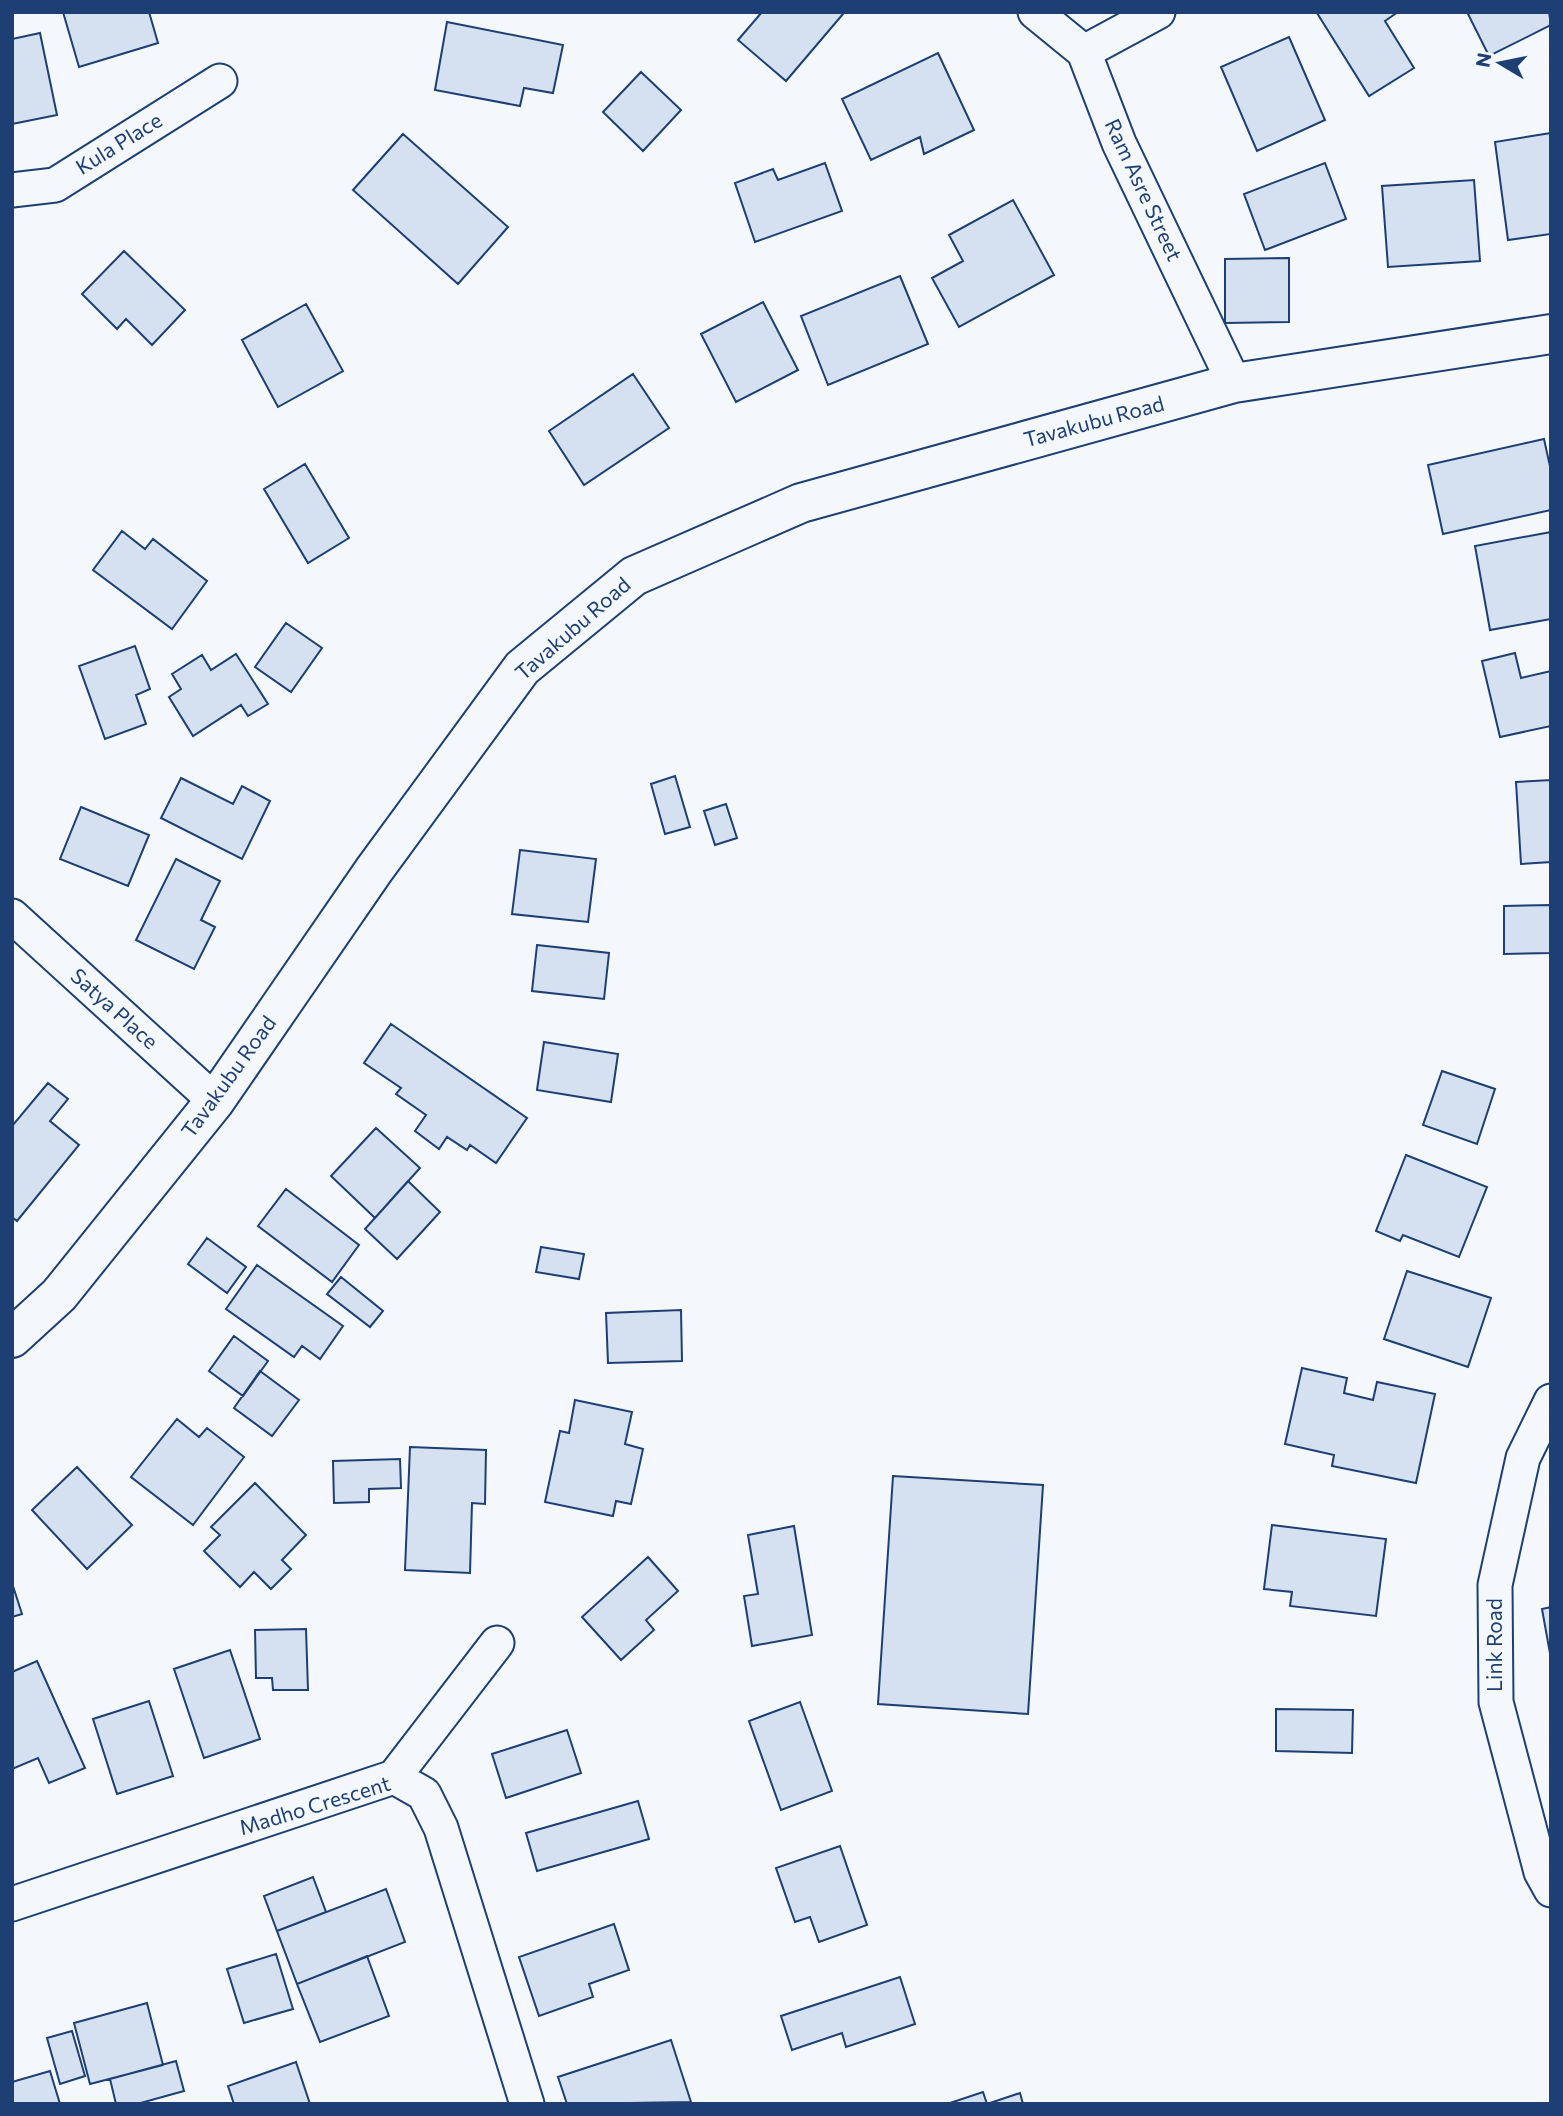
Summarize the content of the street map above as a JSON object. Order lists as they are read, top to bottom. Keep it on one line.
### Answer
{"streets":{"main road":["Tavakubu Road"],"street":["Kula Place","Ram Asre Street","Satya Place","Link Road","Madho Crescent"]},"crossings":[["Ram Asre Street","Tavakubu Road"],["Tavakubu Road","Satya Place"]],"north":"left"}
